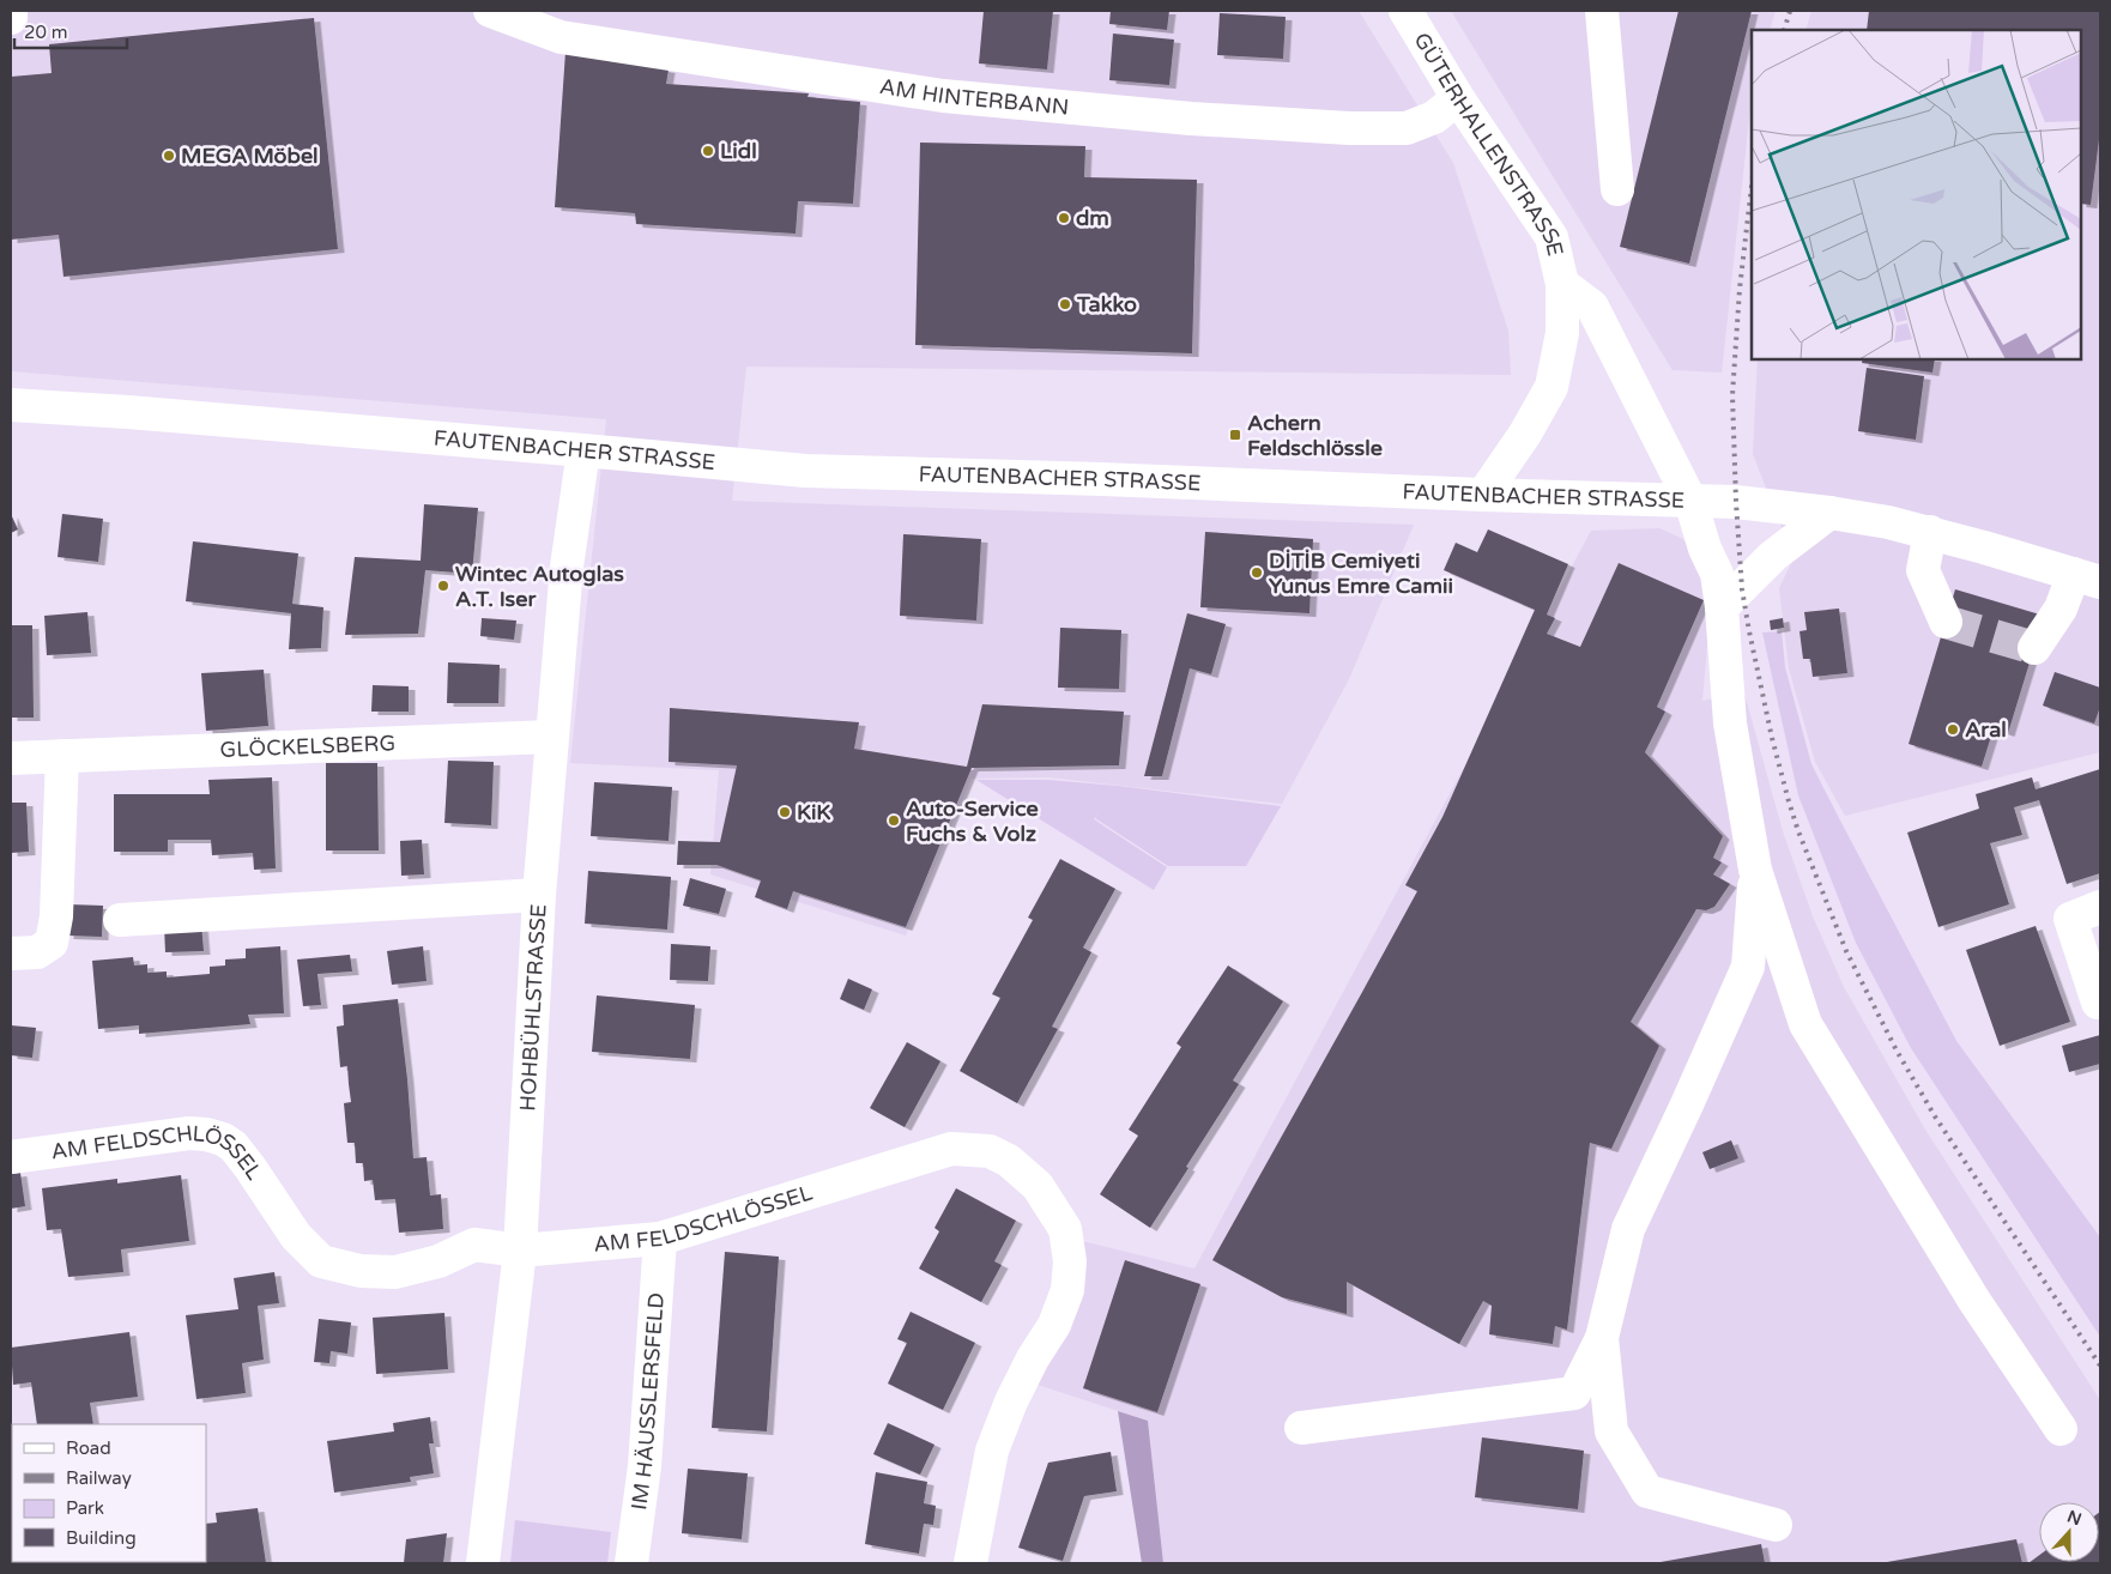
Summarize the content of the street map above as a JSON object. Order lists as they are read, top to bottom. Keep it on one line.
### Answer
{"streets":{"street":["AM HINTERBANN","GÜTERHALLENSTRASSE","FAUTENBACHER STRASSE","GLÖCKELSBERG","HOHBÜHLSTRASSE","AM FELDSCHLÖSSEL","IM HÄUSSLERSFELD"]},"crossings":[["AM HINTERBANN","GÜTERHALLENSTRASSE"],["GÜTERHALLENSTRASSE","FAUTENBACHER STRASSE"],["FAUTENBACHER STRASSE","HOHBÜHLSTRASSE"],["GLÖCKELSBERG","HOHBÜHLSTRASSE"],["HOHBÜHLSTRASSE","AM FELDSCHLÖSSEL"],["AM FELDSCHLÖSSEL","IM HÄUSSLERSFELD"]],"places":{"other":["Lidl","MEGA Möbel","dm","Takko","DİTİB Cemiyeti Yunus Emre Camii","Wintec Autoglas A.T. Iser","Aral","KiK","Auto-Service Fuchs & Volz"],"transit":["Achern Feldschlössle"]},"legend":["Road","Railway","Park","Building"],"scale_bar":"20 m","north":"top"}
